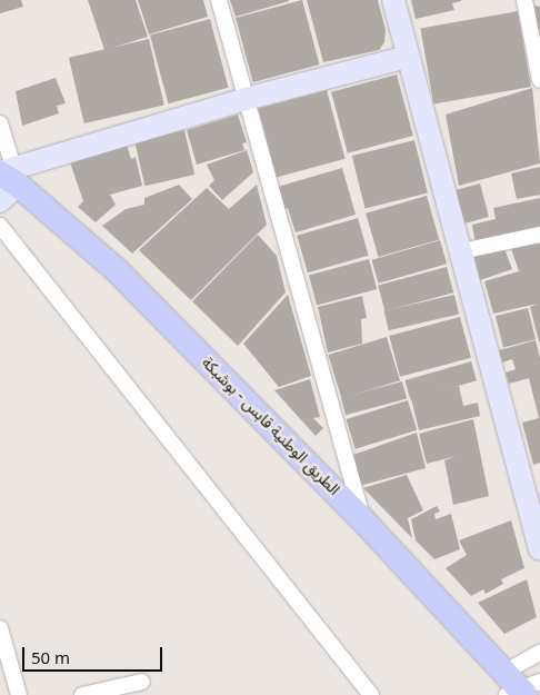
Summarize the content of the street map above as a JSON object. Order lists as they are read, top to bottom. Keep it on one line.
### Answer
{"streets":{"main road":["الطريق الوطنية قابس - بوشبكة"]},"scale_bar":"50 m"}
